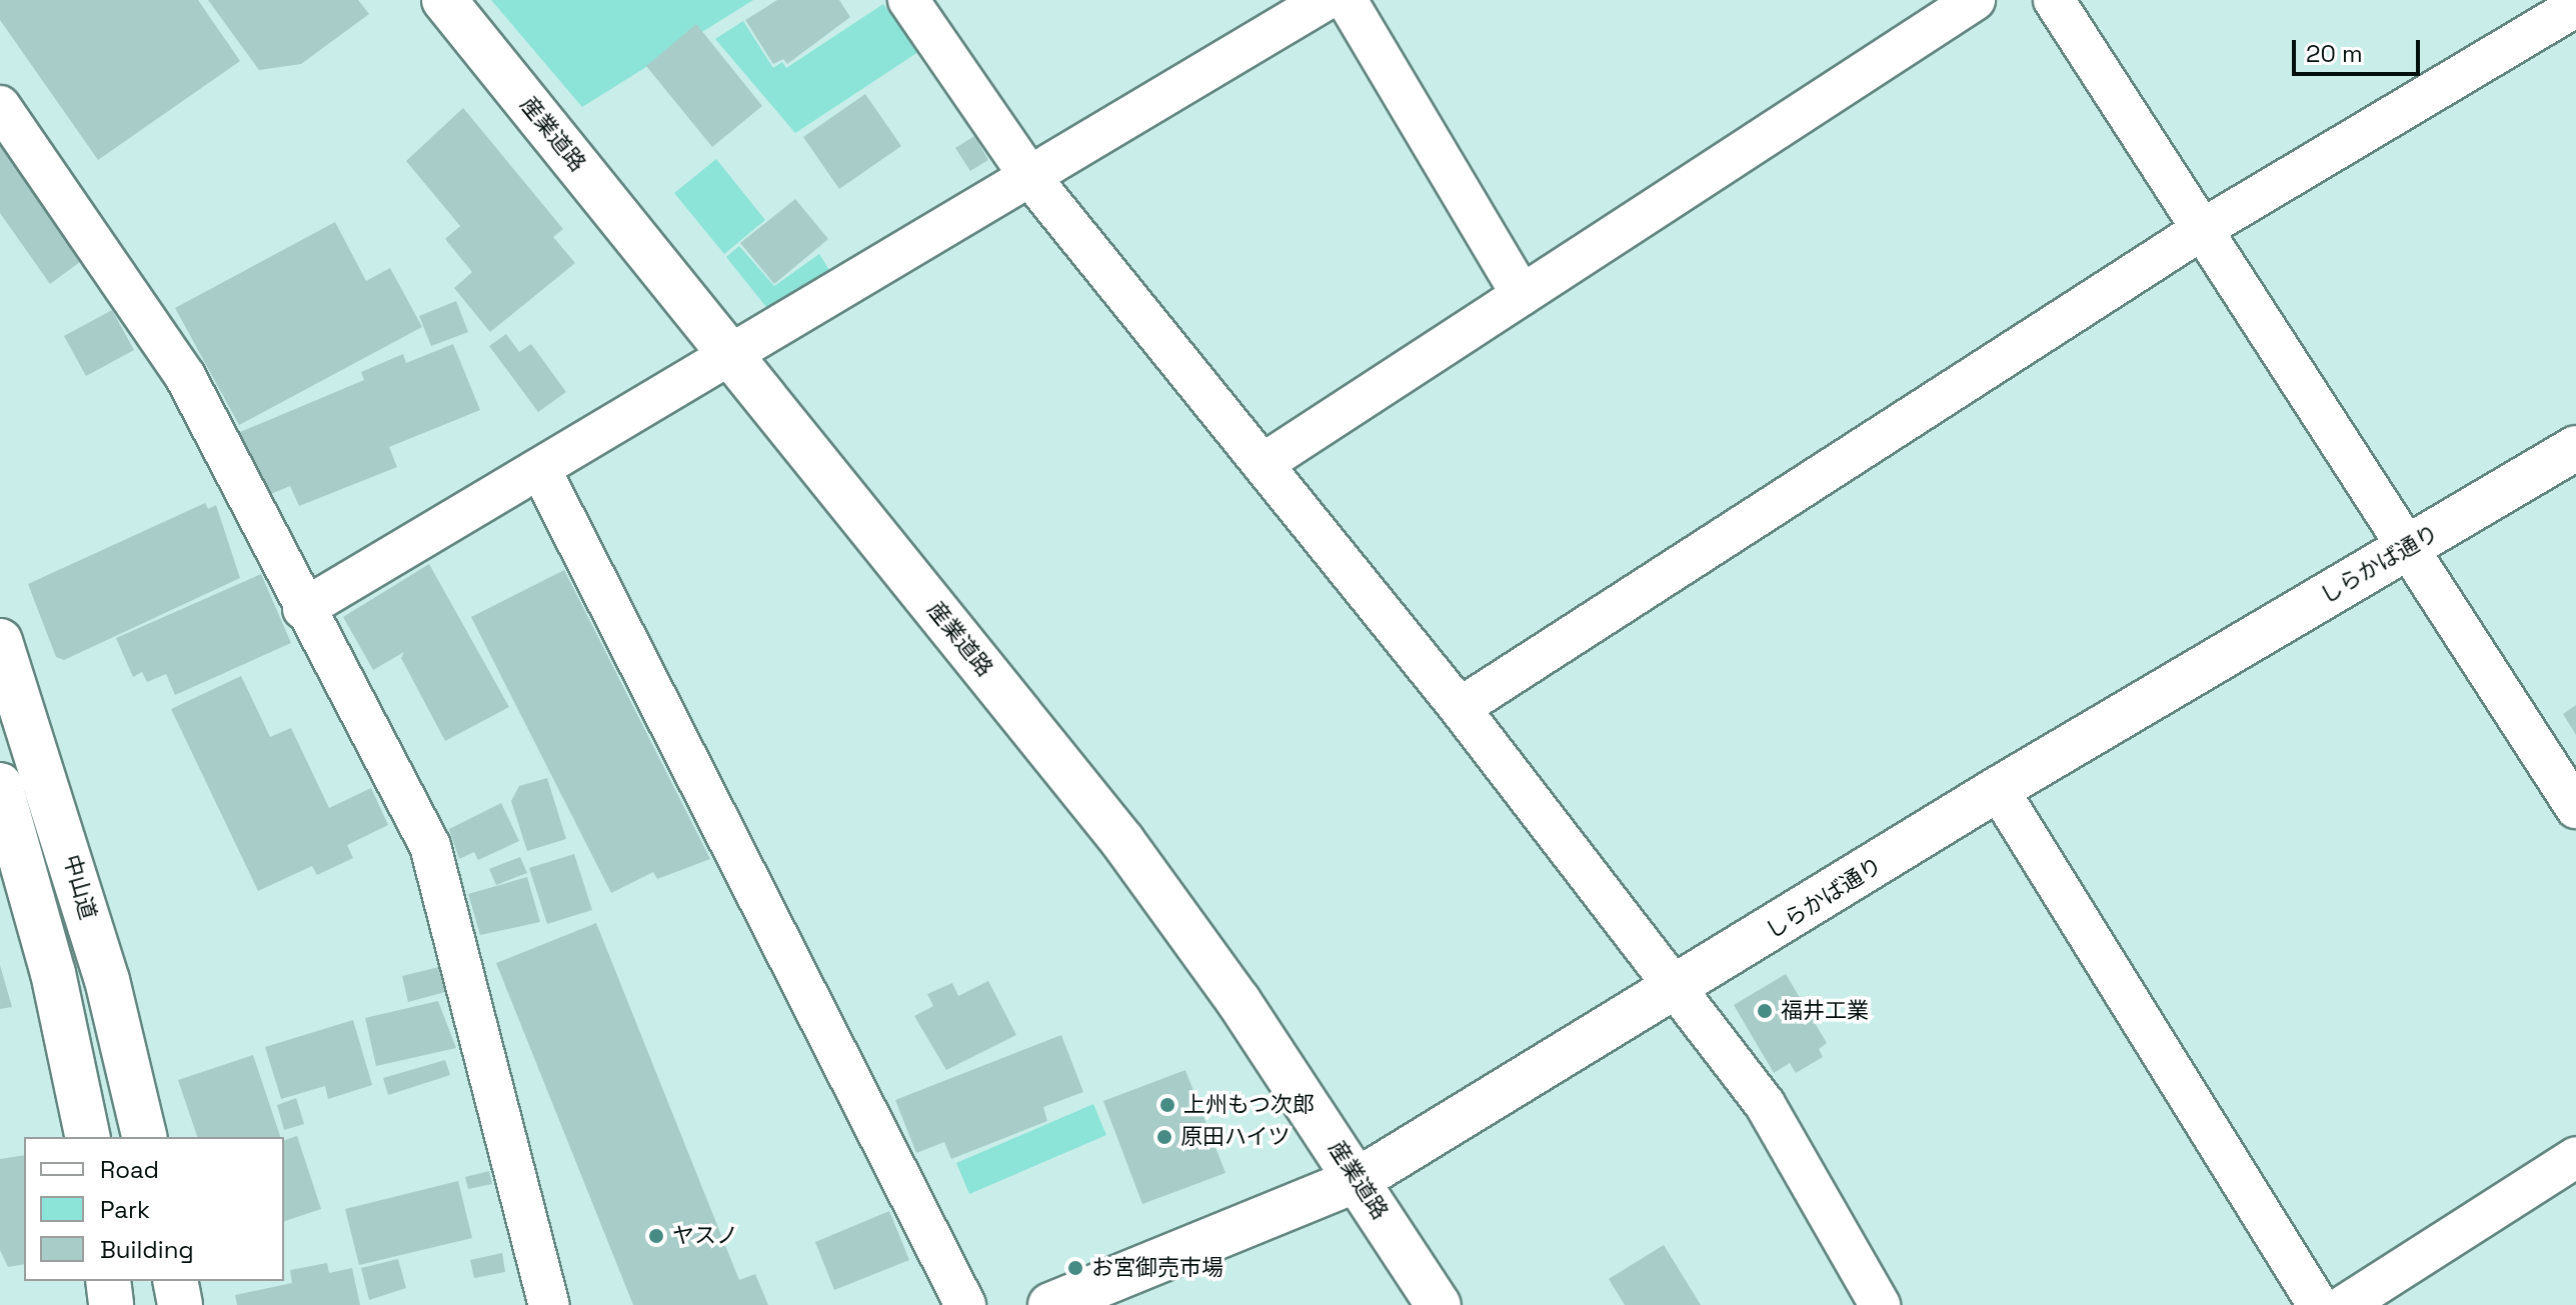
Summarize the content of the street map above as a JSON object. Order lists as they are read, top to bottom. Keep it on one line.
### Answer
{"streets":{"main road":["産業道路","しらかば通り","中山道"]},"crossings":[["産業道路","しらかば通り"]],"places":["福井工業","上州もつ次郎","原田ハイツ","ヤスノ","お宮御売市場"],"legend":["Road","Park","Building"],"scale_bar":"20 m"}
